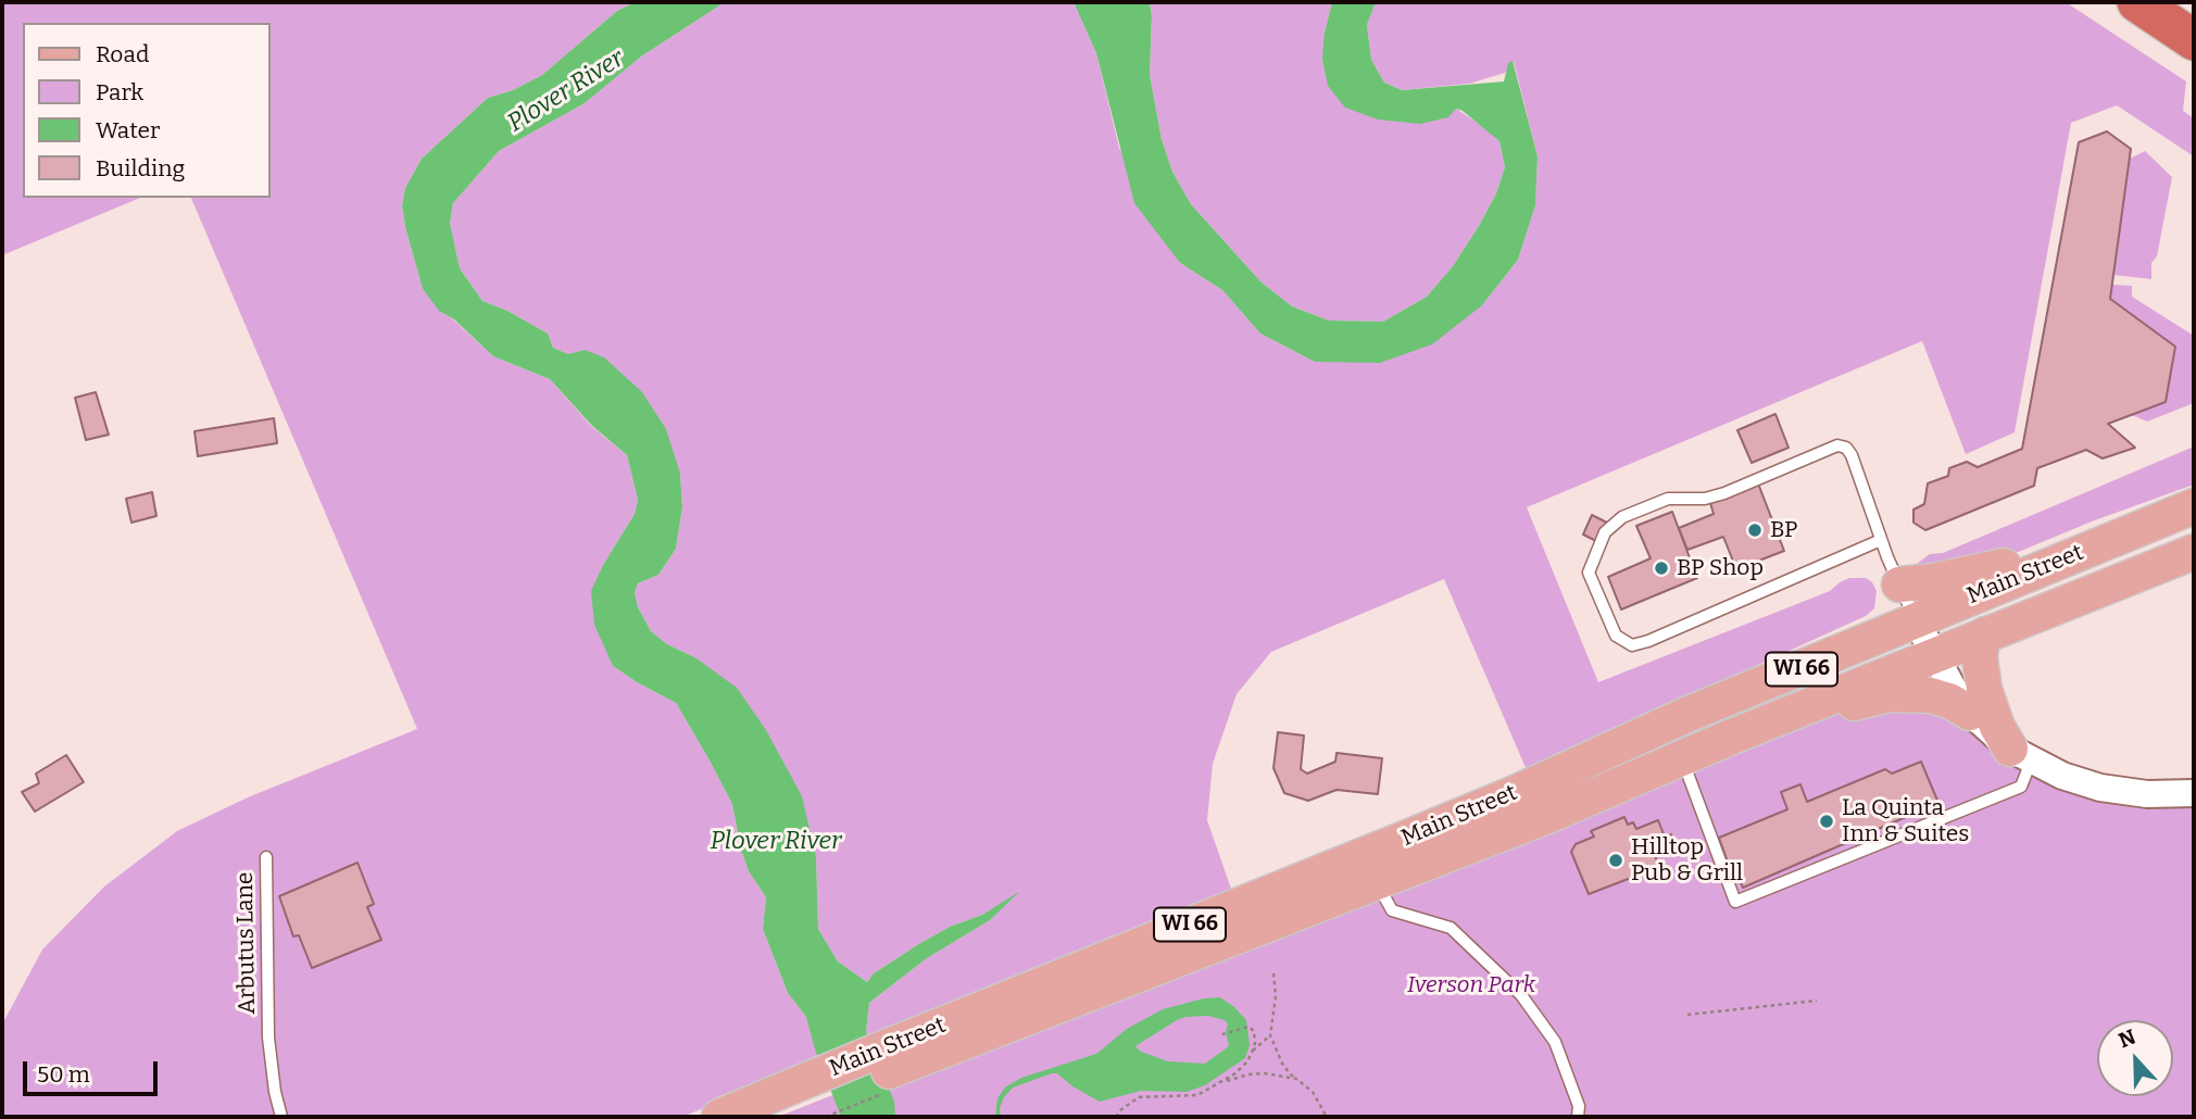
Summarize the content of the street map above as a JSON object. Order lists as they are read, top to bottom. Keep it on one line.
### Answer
{"streets":{"main road":["Main Street","WI 66"],"lane":["Arbutus Lane"]},"water":["Plover River"],"parks":["Iverson Park"],"places":["BP","BP Shop","La Quinta Inn & Suites","Hilltop Pub & Grill"],"legend":["Road","Park","Water","Building"],"scale_bar":"50 m","north":"top"}
